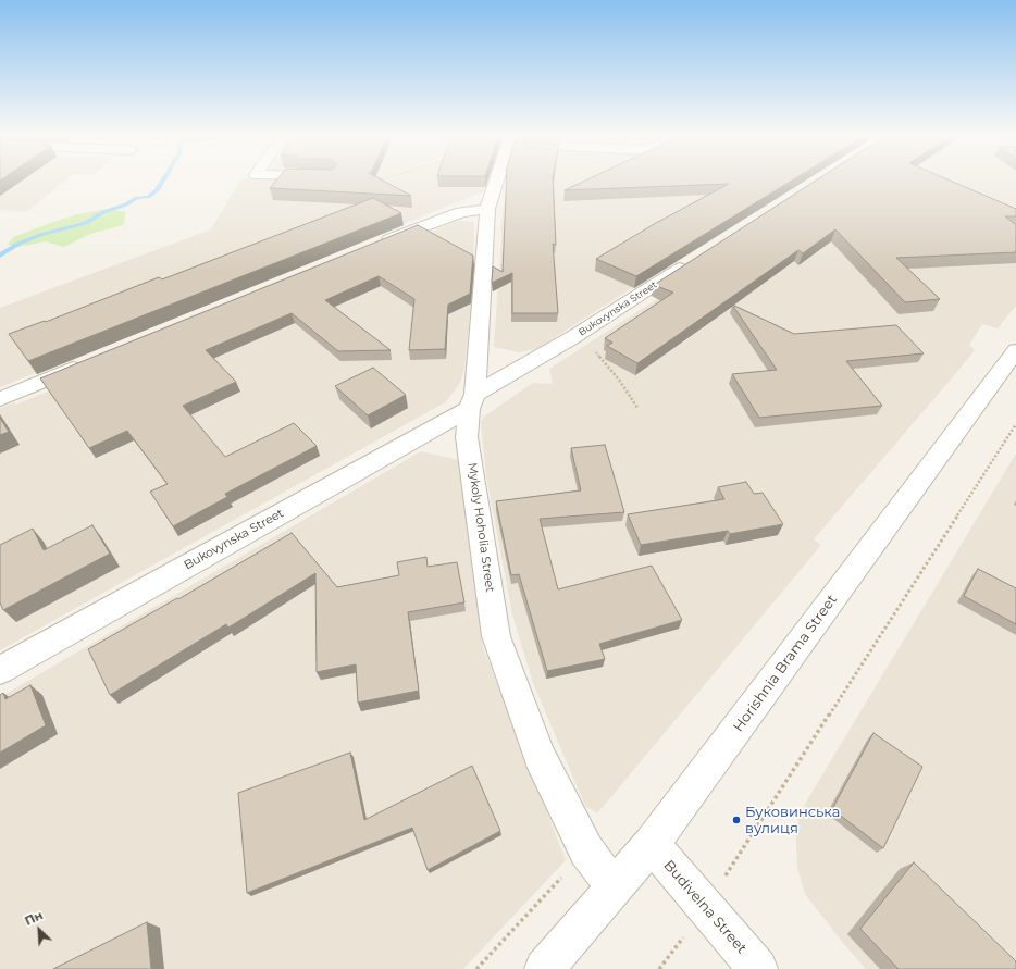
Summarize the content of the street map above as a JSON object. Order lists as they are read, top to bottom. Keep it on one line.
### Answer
{"streets":{"street":["Bukovynska Street","Mykoly Hoholia Street","Horishnia Brama Street","Budivelna Street"]},"crossings":[["Bukovynska Street","Mykoly Hoholia Street"],["Mykoly Hoholia Street","Horishnia Brama Street"],["Horishnia Brama Street","Budivelna Street"]],"places":["Буковинська вулиця"],"north":"top left"}
